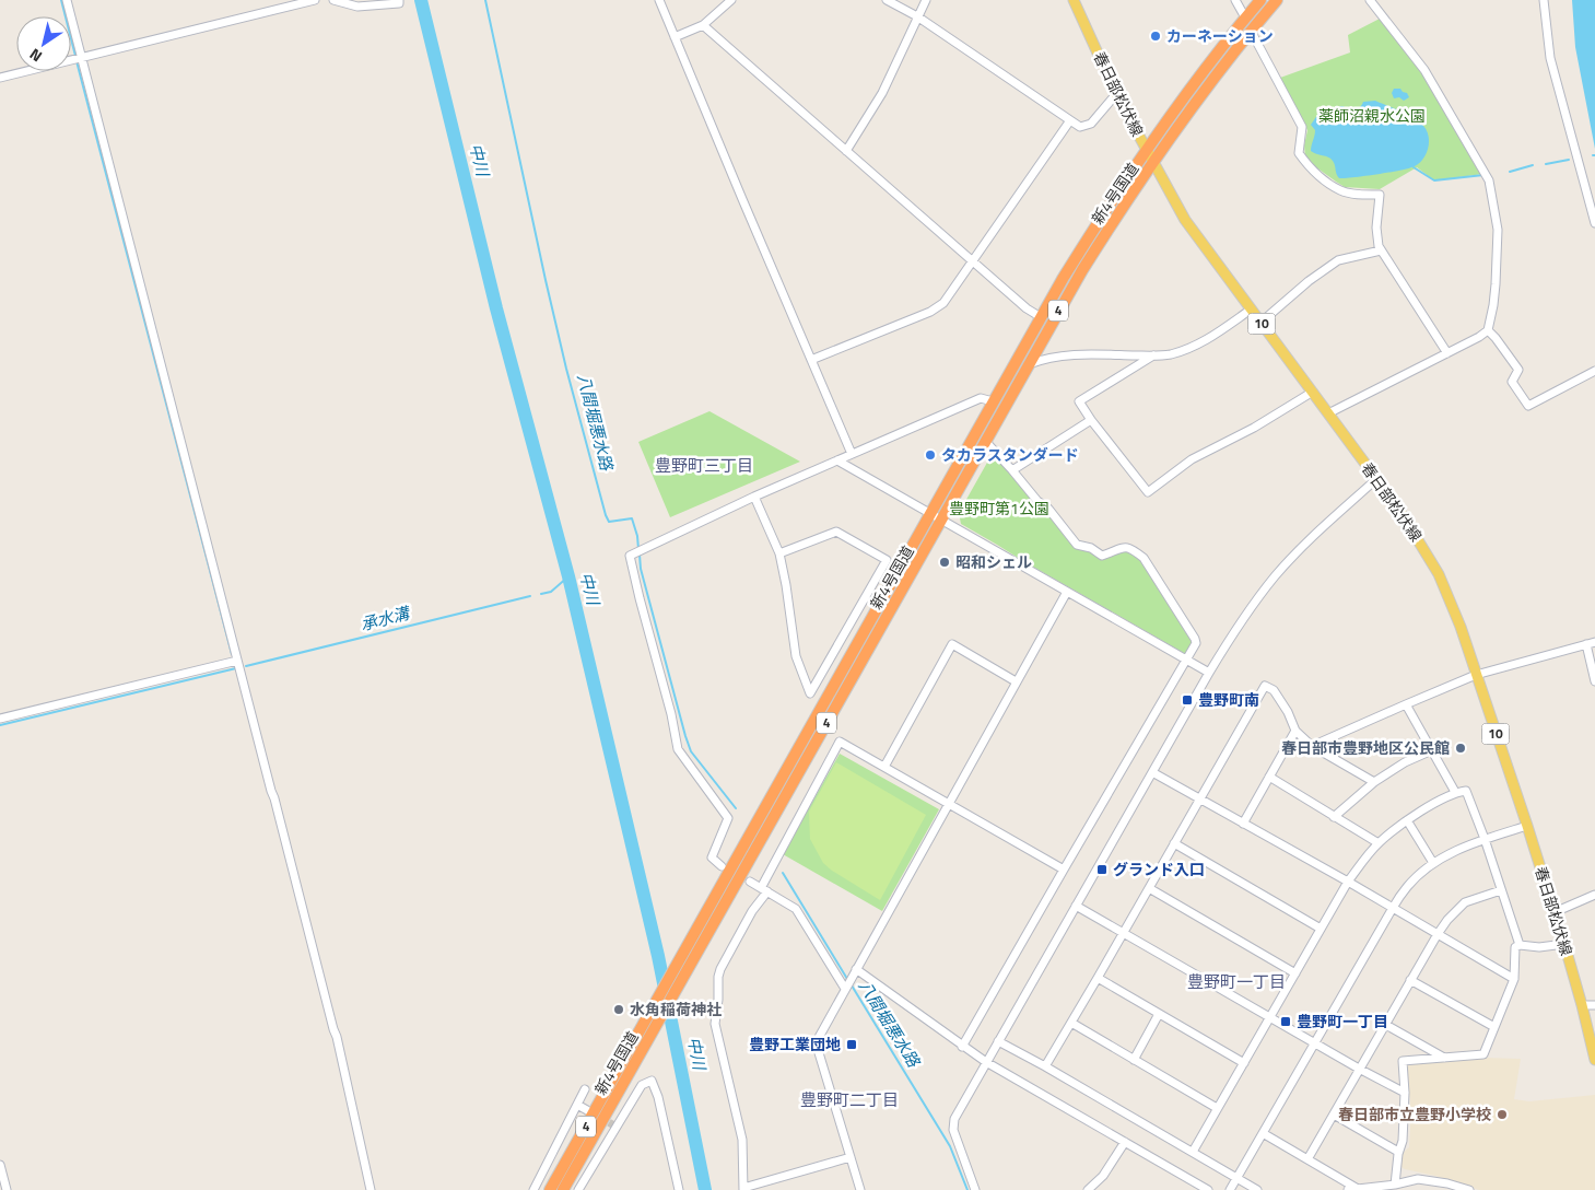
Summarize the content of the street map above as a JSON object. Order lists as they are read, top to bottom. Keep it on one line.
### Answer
{"streets":{"highway":["新4号国道","4"],"main road":["春日部松伏線","10"]},"crossings":[["春日部松伏線","新4号国道"]],"districts":["豊野町三丁目","豊野町一丁目","豊野町二丁目"],"water":["中川","八間堀悪水路","承水溝"],"parks":["薬師沼親水公園","豊野町第1公園"],"places":{"other":["カーネーション","タカラスタンダード","昭和シェル","春日部市豊野地区公民館","水角稲荷神社","春日部市立豊野小学校"],"transit":["豊野町南","グランド入口","豊野町一丁目","豊野工業団地"]},"north":"bottom left"}
